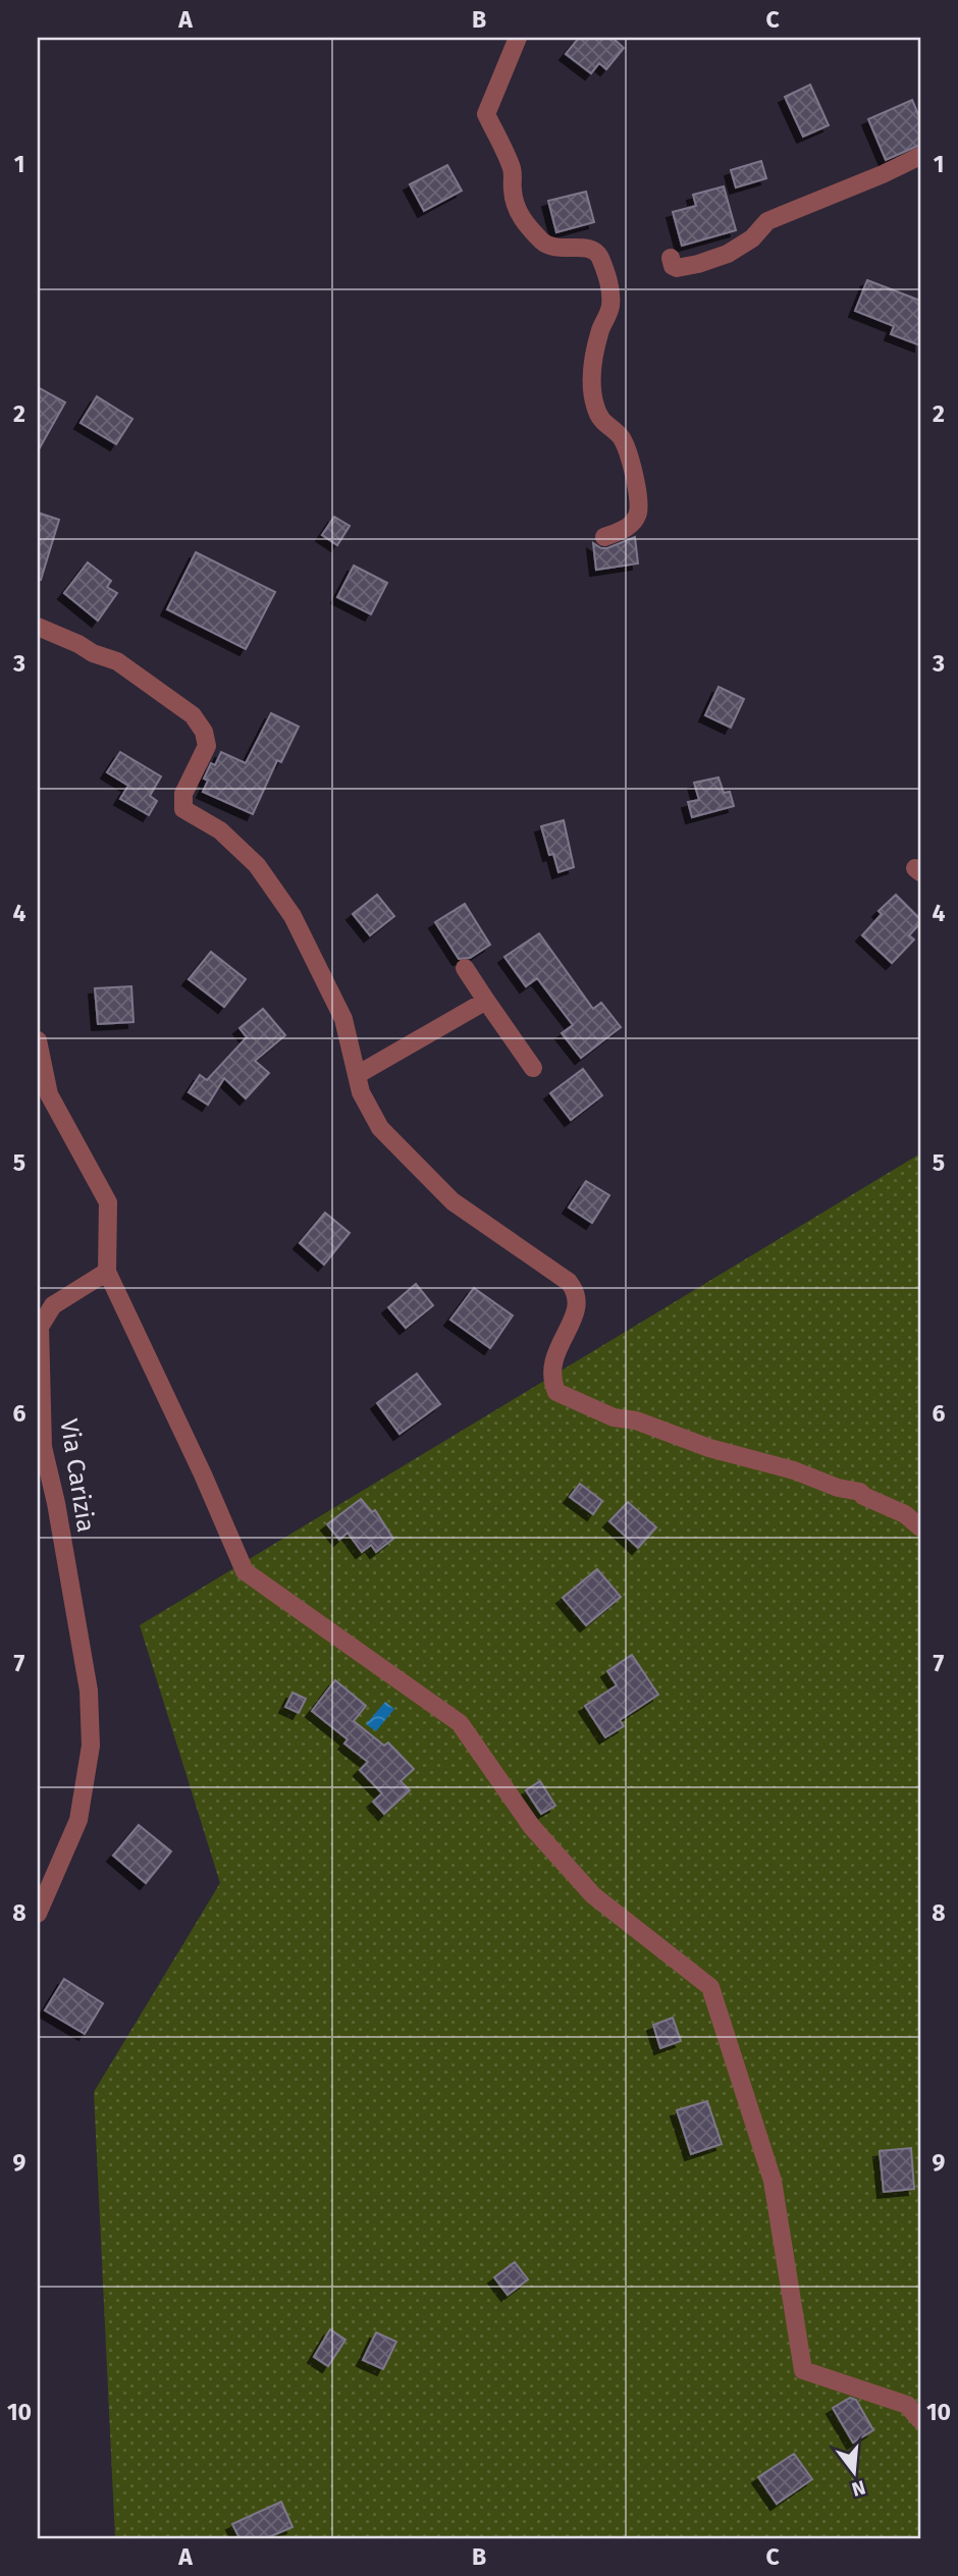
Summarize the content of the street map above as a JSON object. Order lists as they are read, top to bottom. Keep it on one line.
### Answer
{"streets":{"street":["Via Carizia"]},"north":"bottom","grid":{"columns":["A","B","C"],"rows":["1","2","3","4","5","6","7","8","9","10"]}}
